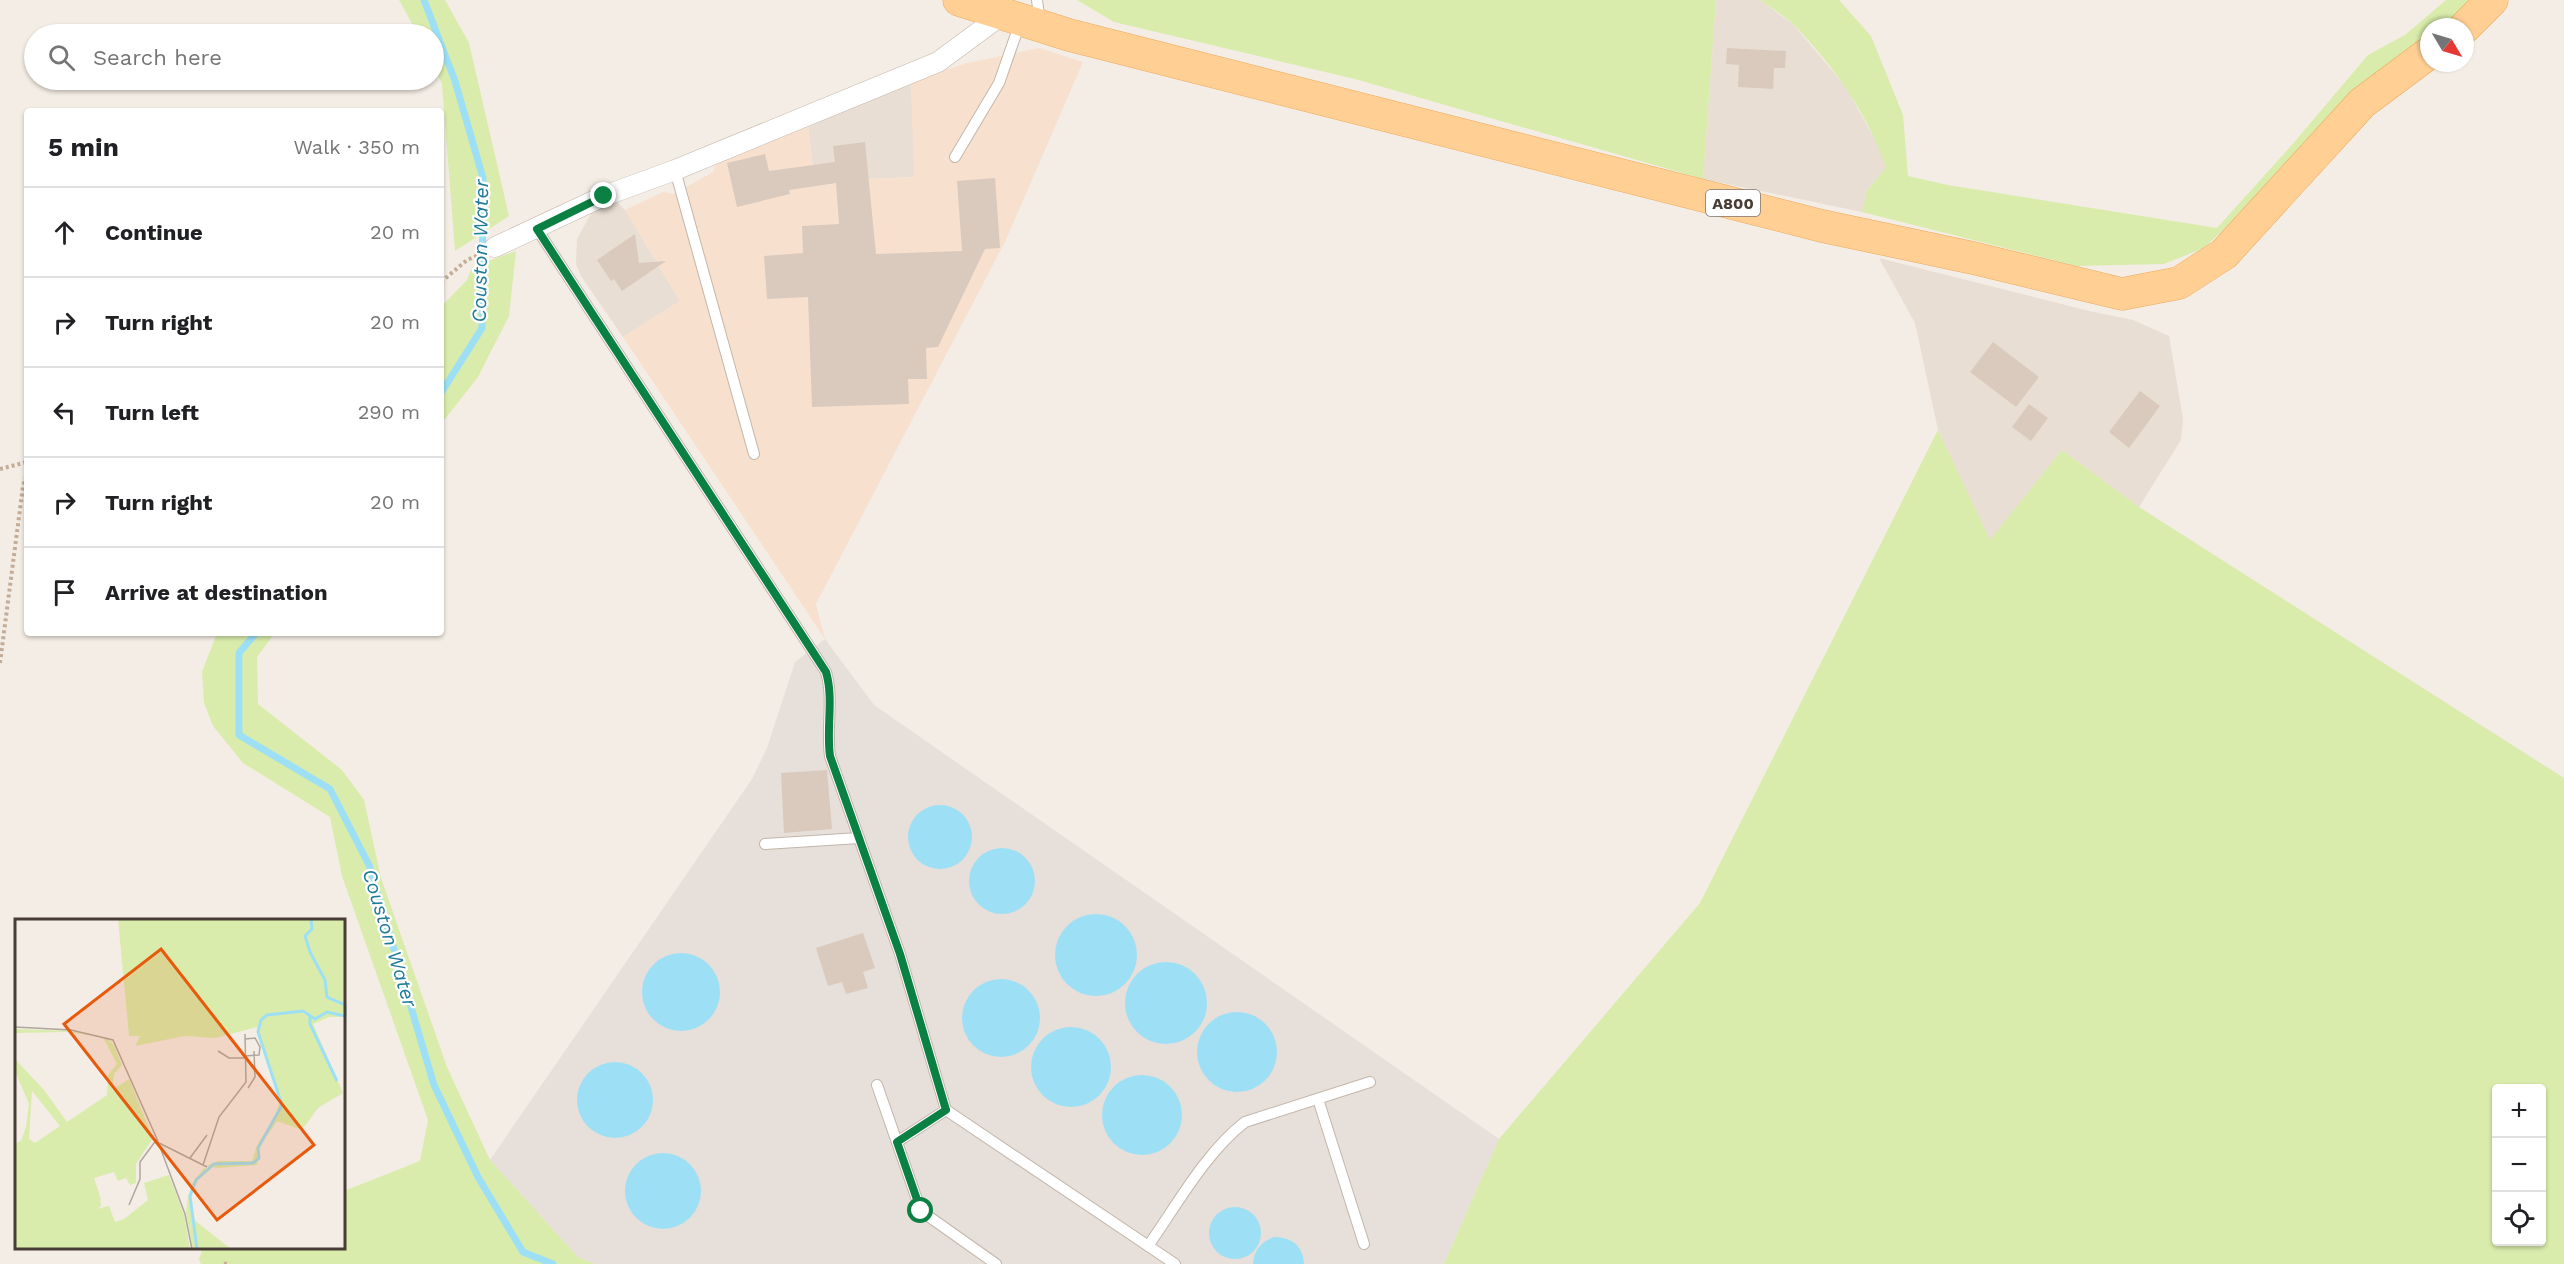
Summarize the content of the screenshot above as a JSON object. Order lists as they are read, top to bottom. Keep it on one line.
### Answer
{"streets":{"main road":["A800"]},"water":["Couston Water"],"north":"bottom right","page":{"search":"Search here","heading":["5 min","Walk · 350 m"],"list":[["Continue","20 m"],["Turn right","20 m"],["Turn left","290 m"],["Turn right","20 m"],"Arrive at destination"],"map_buttons":["+","−"]}}
